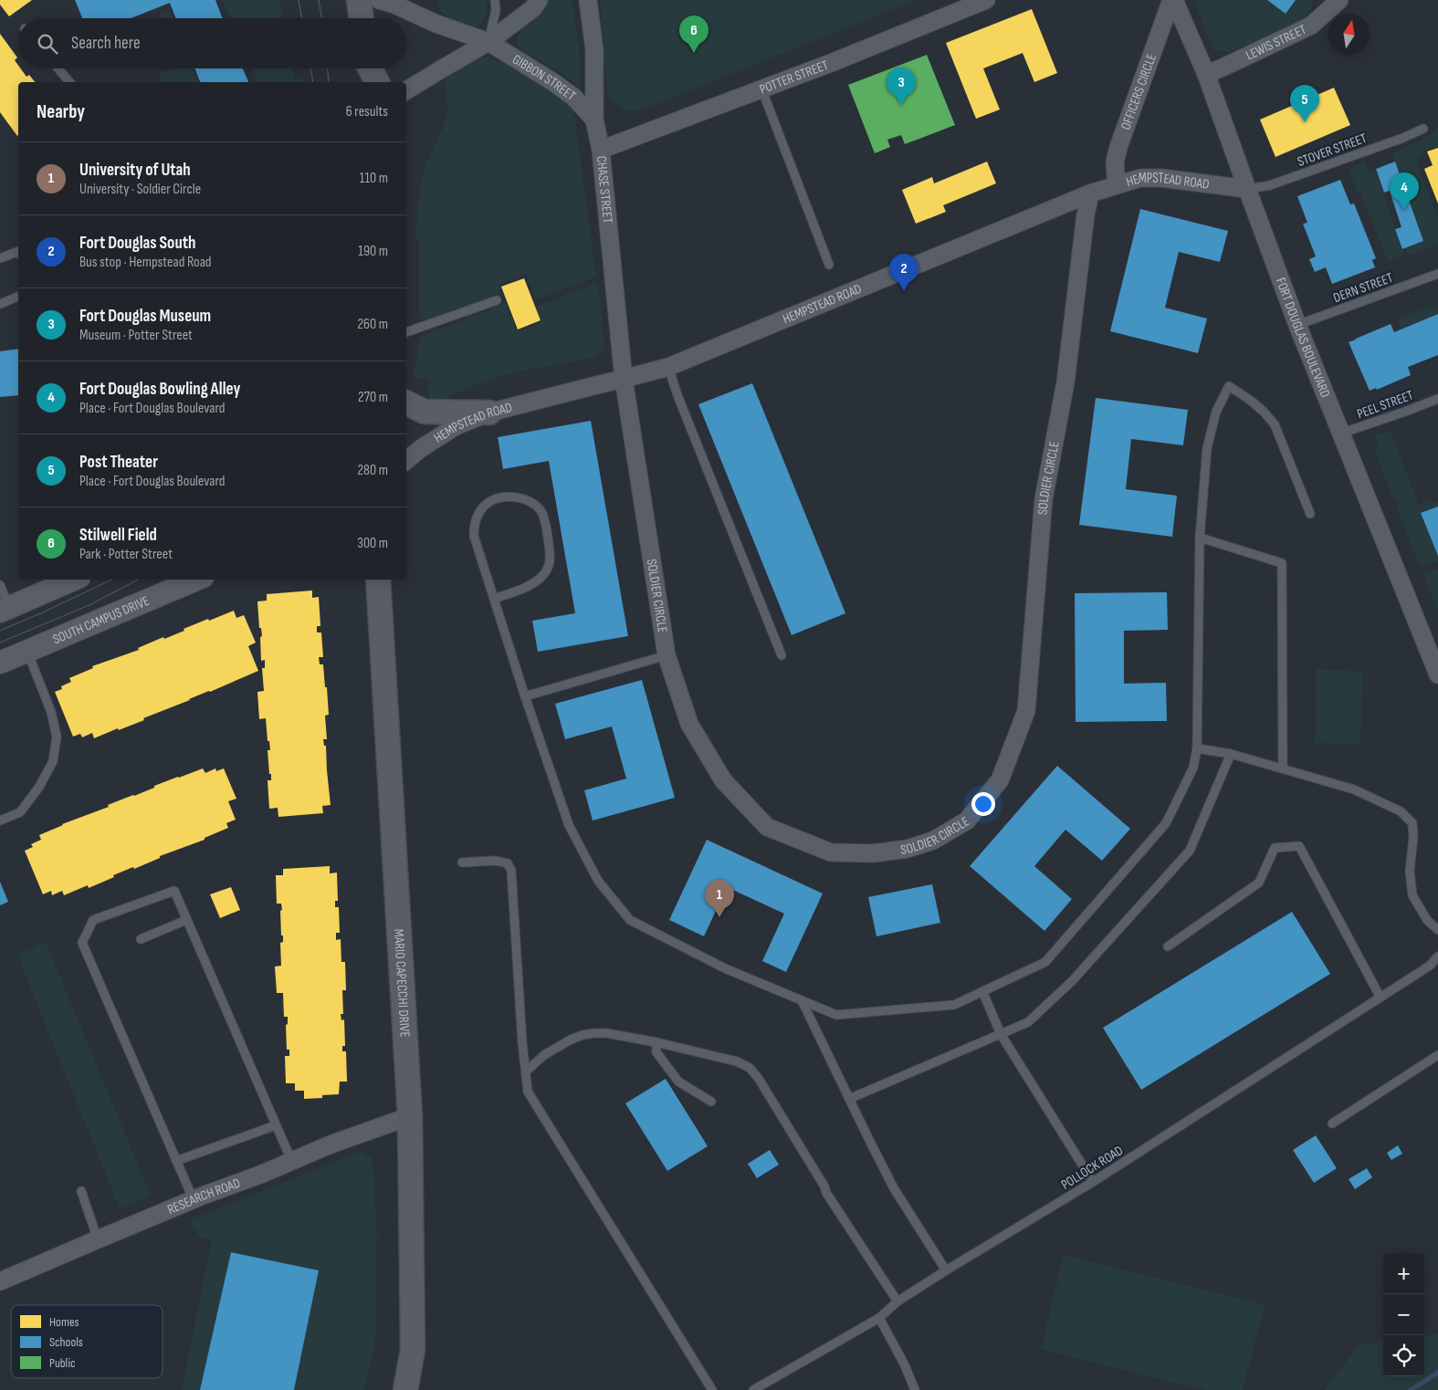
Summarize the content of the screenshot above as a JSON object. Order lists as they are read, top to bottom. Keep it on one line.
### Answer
{"streets":{"main road":["MARIO CAPECCHI DRIVE"],"street":["LEWIS STREET","POTTER STREET","GIBBON STREET","OFFICERS CIRCLE","HEMPSTEAD ROAD","CHASE STREET","FORT DOUGLAS BOULEVARD","SOLDIER CIRCLE","SOUTH CAMPUS DRIVE","RESEARCH ROAD"],"lane":["STOVER STREET","DERN STREET","PEEL STREET","POLLOCK ROAD"]},"crossings":[["LEWIS STREET","FORT DOUGLAS BOULEVARD"],["POTTER STREET","CHASE STREET"],["GIBBON STREET","CHASE STREET"],["OFFICERS CIRCLE","HEMPSTEAD ROAD"],["OFFICERS CIRCLE","FORT DOUGLAS BOULEVARD"],["STOVER STREET","HEMPSTEAD ROAD"],["STOVER STREET","FORT DOUGLAS BOULEVARD"],["HEMPSTEAD ROAD","CHASE STREET"],["HEMPSTEAD ROAD","FORT DOUGLAS BOULEVARD"],["HEMPSTEAD ROAD","SOLDIER CIRCLE"],["CHASE STREET","SOLDIER CIRCLE"],["DERN STREET","FORT DOUGLAS BOULEVARD"],["FORT DOUGLAS BOULEVARD","PEEL STREET"],["MARIO CAPECCHI DRIVE","RESEARCH ROAD"]],"legend":["Homes","Schools","Public"],"north":"top","page":{"pins":["6","3","5","4","2","1"],"search":"Search here","heading":["Nearby","6 results"],"list":[{"mark":"1","name":"University of Utah","note":"University · Soldier Circle","value":"110 m"},{"mark":"2","name":"Fort Douglas South","note":"Bus stop · Hempstead Road","value":"190 m"},{"mark":"3","name":"Fort Douglas Museum","note":"Museum · Potter Street","value":"260 m"},{"mark":"4","name":"Fort Douglas Bowling Alley","note":"Place · Fort Douglas Boulevard","value":"270 m"},{"mark":"5","name":"Post Theater","note":"Place · Fort Douglas Boulevard","value":"280 m"},{"mark":"6","name":"Stilwell Field","note":"Park · Potter Street","value":"300 m"}],"map_buttons":["+","−"]}}
